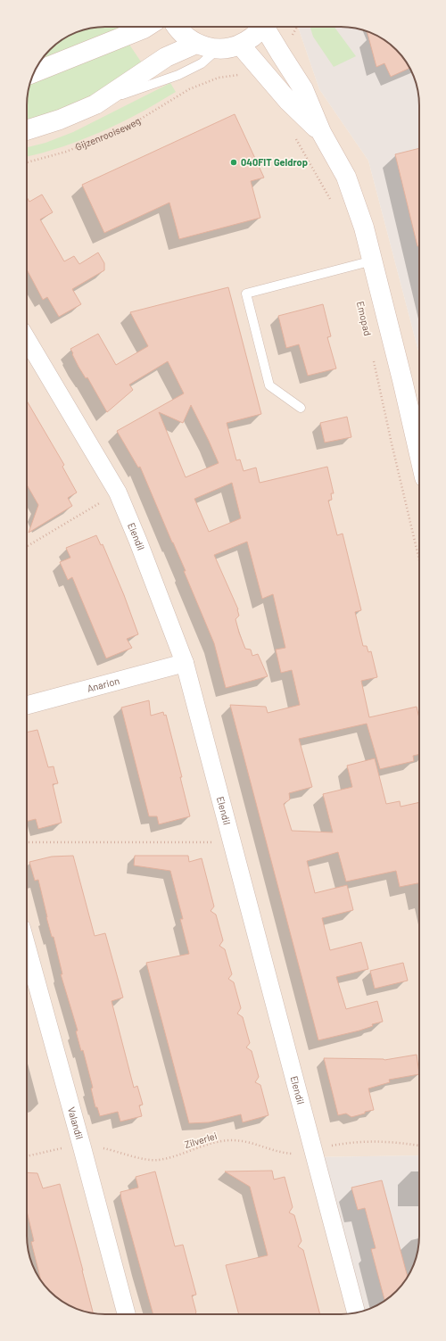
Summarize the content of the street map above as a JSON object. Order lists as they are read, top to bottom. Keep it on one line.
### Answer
{"streets":{"street":["Elendil","Anarion","Valandil"],"path":["Gijzenrooiseweg","Zilverlei"]},"crossings":[["Elendil","Anarion"],["Elendil","Zilverlei"],["Valandil","Zilverlei"]],"places":["040FIT Geldrop"]}
